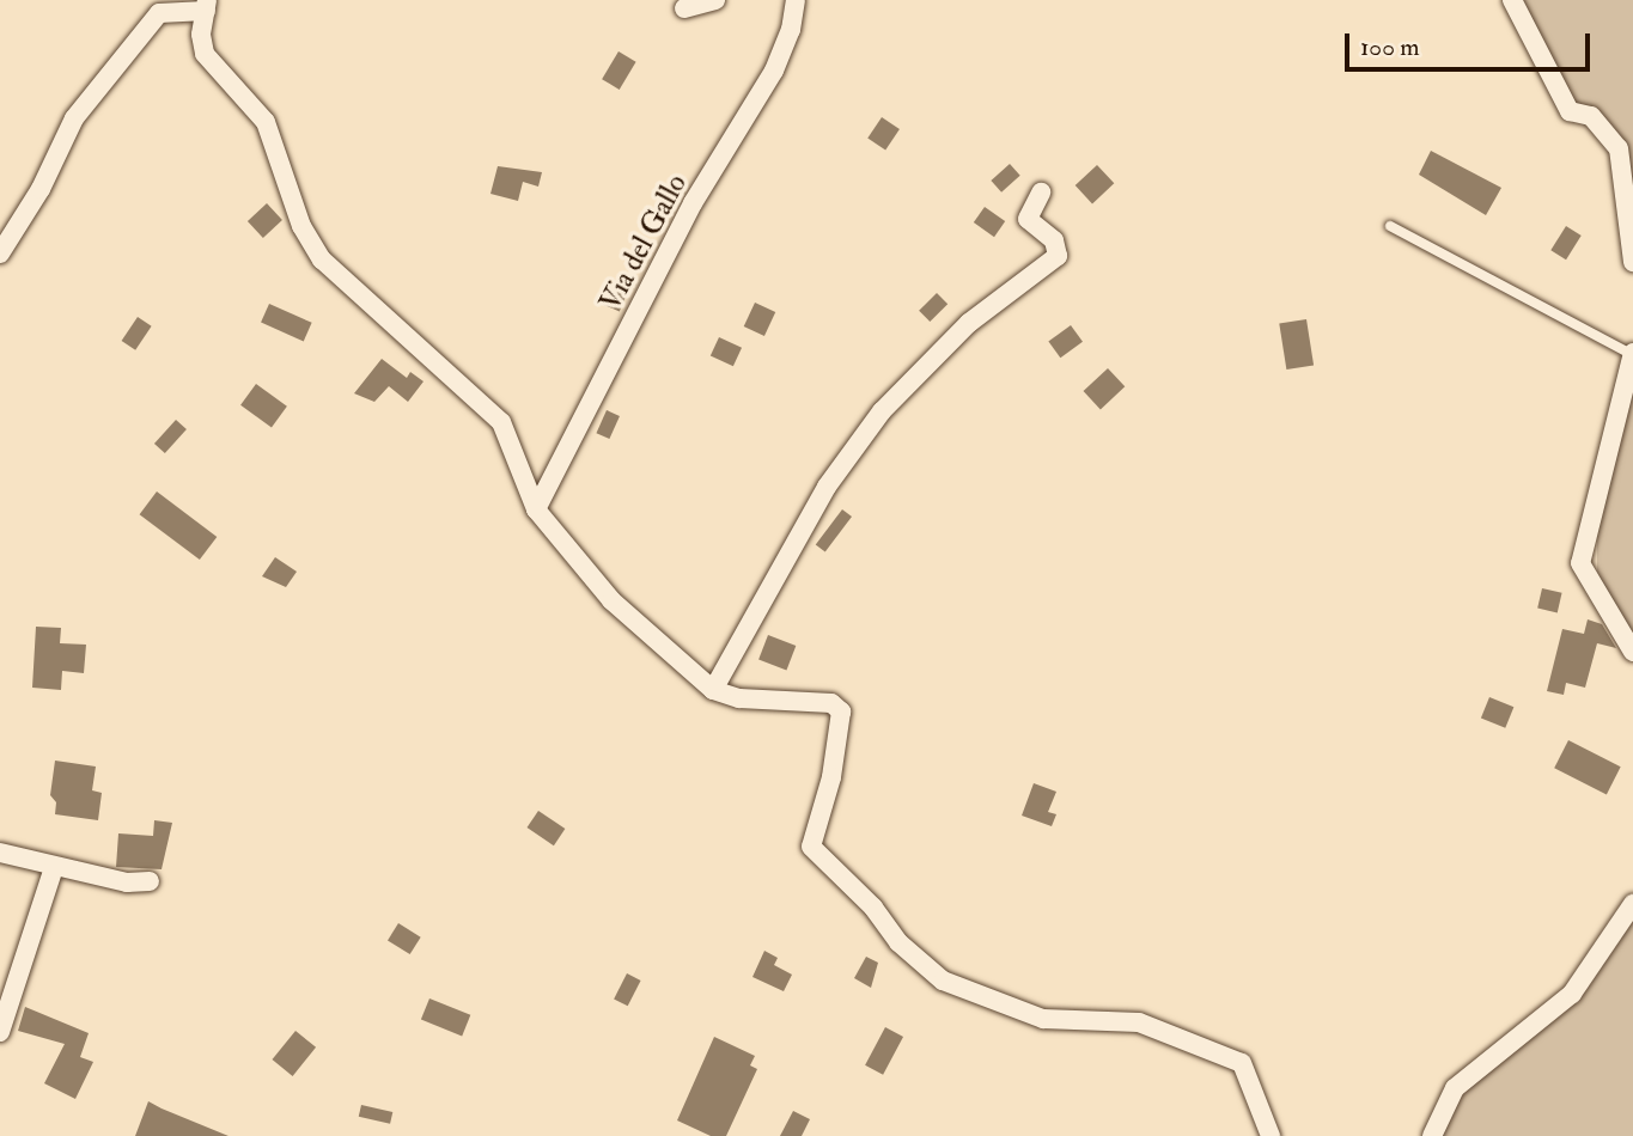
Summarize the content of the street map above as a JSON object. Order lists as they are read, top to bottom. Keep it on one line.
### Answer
{"streets":{"street":["Via del Gallo"]},"scale_bar":"100 m"}
